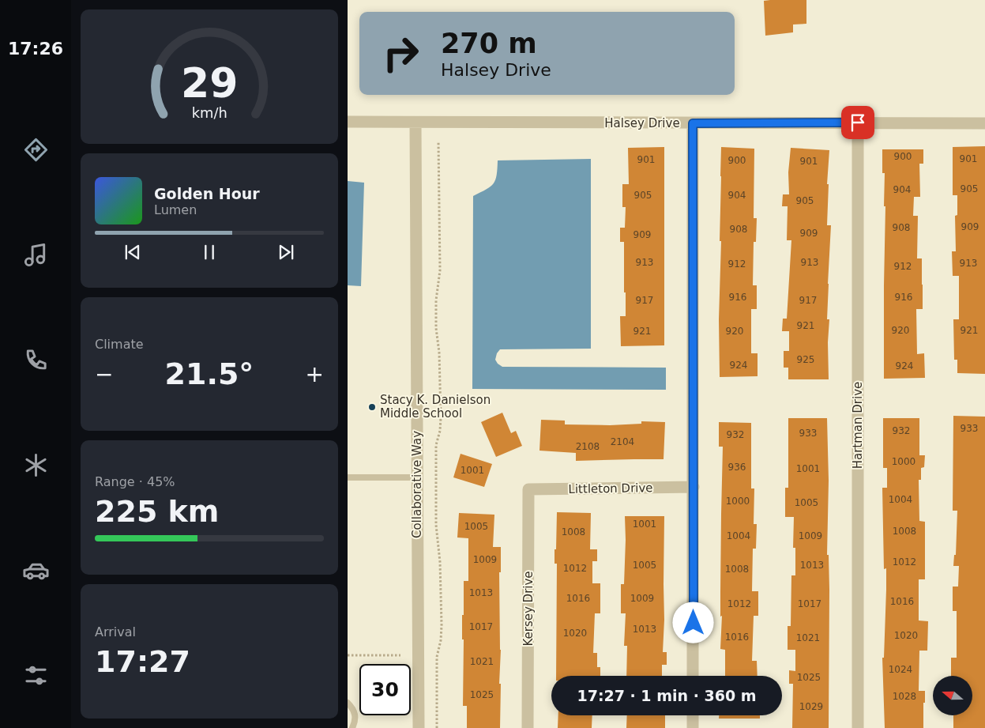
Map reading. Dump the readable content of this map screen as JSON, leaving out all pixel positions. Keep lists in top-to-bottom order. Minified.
{"streets":{"street":["Halsey Drive","Hartman Drive","Collaborative Way","Littleton Drive","Kersey Drive"]},"crossings":[["Halsey Drive","Hartman Drive"],["Halsey Drive","Collaborative Way"],["Littleton Drive","Kersey Drive"]],"places":["Stacy K. Danielson Middle School"],"house_numbers":["900","901","901","900","901","905","904","905","904","905","909","908","908","909","909","913","913","913","912","912","916","916","917","917","921","920","921","921","920","925","924","924","933","932","933","932","2104","2108","1000","936","1001","1001","1004","1000","1005","1001","1005","1008","1008","1004","1009","1009","1012","1005","1013","1012","1008","1013","1016","1009","1016","1012","1017","1017","1013","1020","1020","1016","1021","1021","1024","1025","1025","1028","1029"],"north":"left","page":{"tabs":"17:26","turn":["270 m","Halsey Drive"],"song":["Golden Hour","Lumen"],"tile":["Climate",["Range · 45%","225 km"],["Arrival","17:27"]],"heat":["−","21.5°","+"],"limit":"30","trip":"17:27 · 1 min · 360 m","gauge":["29","km/h"]}}
